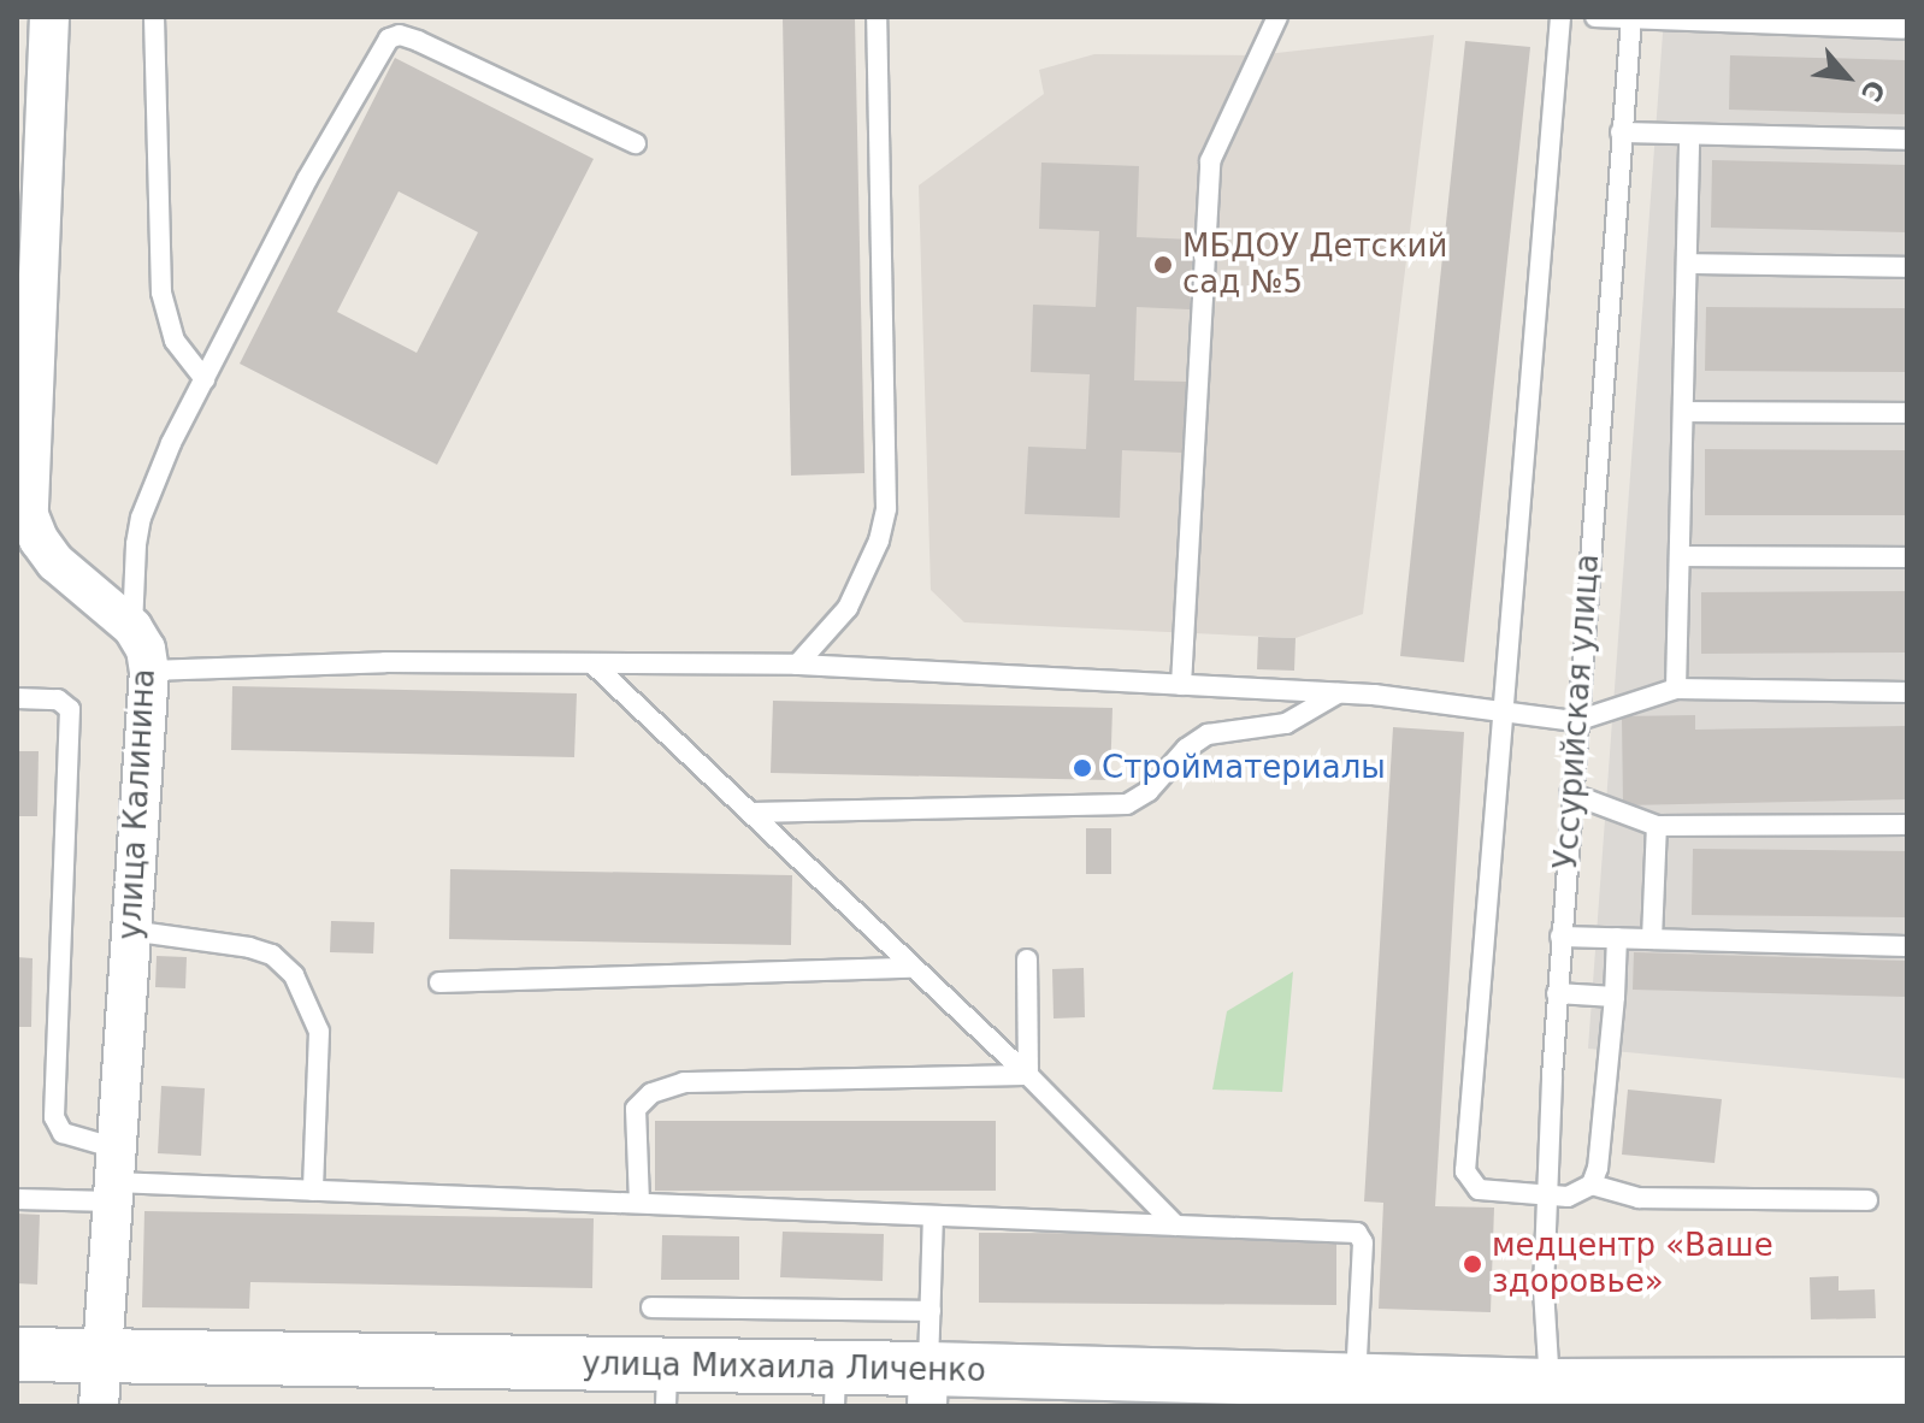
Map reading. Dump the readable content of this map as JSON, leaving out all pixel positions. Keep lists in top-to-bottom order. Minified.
{"streets":{"main road":["улица Михаила Личенко"],"street":["улица Калинина"],"lane":["Уссурийская улица"]},"crossings":[["Уссурийская улица","улица Михаила Личенко"],["улица Калинина","улица Михаила Личенко"]],"places":["МБДОУ Детский сад №5","Стройматериалы","медцентр «Ваше здоровье»"],"north":"bottom right"}
